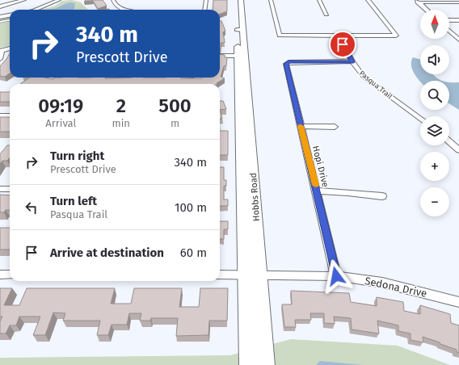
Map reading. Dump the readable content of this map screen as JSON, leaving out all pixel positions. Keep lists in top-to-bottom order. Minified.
{"streets":{"street":["Pasqua Trail","Hopi Drive","Hobbs Road","Sedona Drive"]},"crossings":[["Pasqua Trail","Hopi Drive"],["Hopi Drive","Sedona Drive"],["Hobbs Road","Sedona Drive"]],"north":"top","page":{"map_buttons":["+","−"],"turn":["340 m","Prescott Drive"],"eta":["09:19","Arrival","2","min","500","m"],"list":[{"name":"Turn right","note":"Prescott Drive","value":"340 m"},{"name":"Turn left","note":"Pasqua Trail","value":"100 m"},{"name":"Arrive at destination","value":"60 m"}]}}
